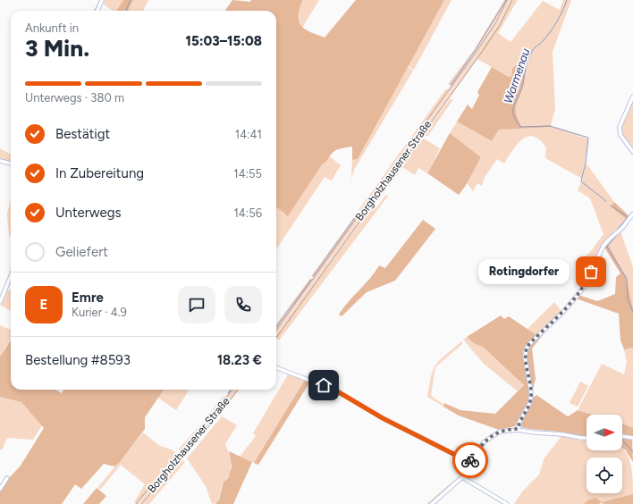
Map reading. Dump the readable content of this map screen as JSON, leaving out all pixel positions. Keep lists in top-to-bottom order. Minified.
{"streets":{"main road":["Borgholzhausener Straße"]},"water":["Warmenau"],"places":["Rotingdorfer"],"north":"right","page":{"heading":["3 Min.","Ankunft in","15:03–15:08"],"panel":["Emre","Kurier · 4.9","Bestellung #8593","18.23 €"],"bar":"Unterwegs · 380 m","list":[["Bestätigt","14:41"],["In Zubereitung","14:55"],["Unterwegs","14:56"],"Geliefert"],"bubble":"Rotingdorfer","round":"E"}}
